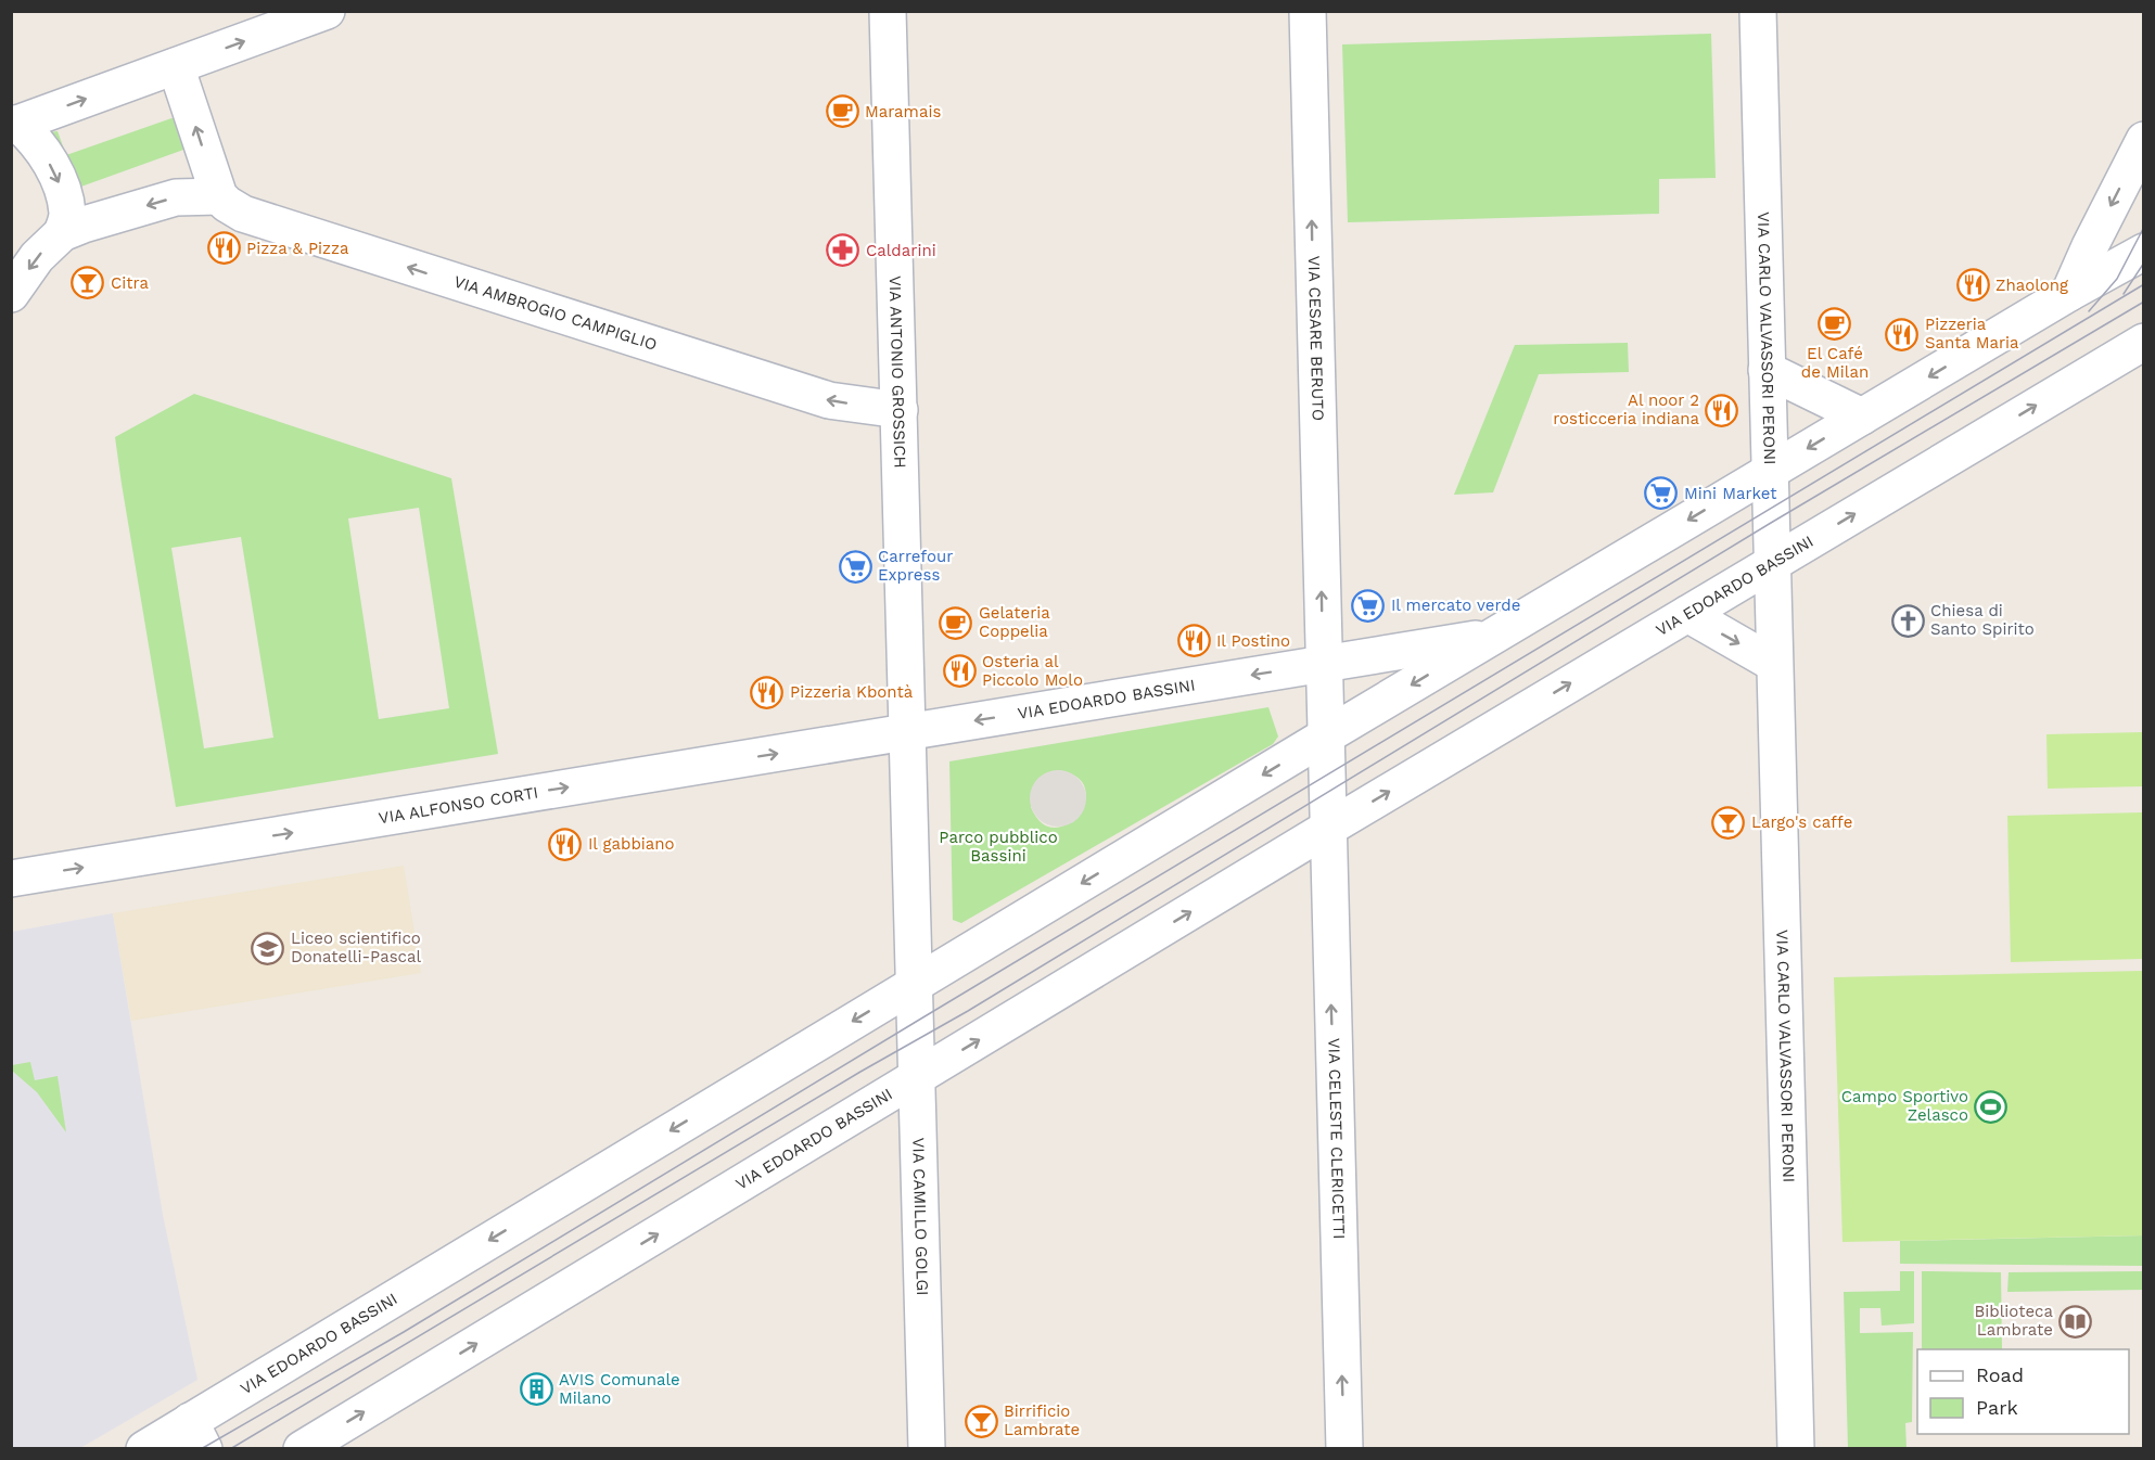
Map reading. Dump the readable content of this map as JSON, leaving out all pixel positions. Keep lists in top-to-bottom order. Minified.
{"streets":{"street":["VIA AMBROGIO CAMPIGLIO","VIA CESARE BERUTO","VIA CARLO VALVASSORI PERONI","VIA ANTONIO GROSSICH","VIA EDOARDO BASSINI","VIA ALFONSO CORTI","VIA CELESTE CLERICETTI","VIA CAMILLO GOLGI"]},"crossings":[["VIA AMBROGIO CAMPIGLIO","VIA ANTONIO GROSSICH"],["VIA CESARE BERUTO","VIA EDOARDO BASSINI"],["VIA CARLO VALVASSORI PERONI","VIA EDOARDO BASSINI"],["VIA ANTONIO GROSSICH","VIA EDOARDO BASSINI"],["VIA ANTONIO GROSSICH","VIA ALFONSO CORTI"],["VIA EDOARDO BASSINI","VIA ALFONSO CORTI"],["VIA EDOARDO BASSINI","VIA CELESTE CLERICETTI"],["VIA EDOARDO BASSINI","VIA CAMILLO GOLGI"]],"one_way":["VIA AMBROGIO CAMPIGLIO","VIA CESARE BERUTO","VIA ALFONSO CORTI","VIA CELESTE CLERICETTI"],"parks":["Parco pubblico Bassini"],"places":{"cafe":["Maramais","El Café de Milan","Gelateria Coppelia"],"restaurant":["Pizza & Pizza","Zhaolong","Pizzeria Santa Maria","Al noor 2 rosticceria indiana","Il Postino","Osteria al Piccolo Molo","Pizzeria Kbontà","Il gabbiano"],"pharmacy":["Caldarini"],"bar":["Citra","Largo's caffe","Birrificio Lambrate"],"supermarket":["Mini Market","Carrefour Express","Il mercato verde"],"church":["Chiesa di Santo Spirito"],"school or university":["Liceo scientifico Donatelli-Pascal"],"sports":["Campo Sportivo Zelasco"],"library":["Biblioteca Lambrate"],"building":["AVIS Comunale Milano"]},"legend":["Road","Park"]}
